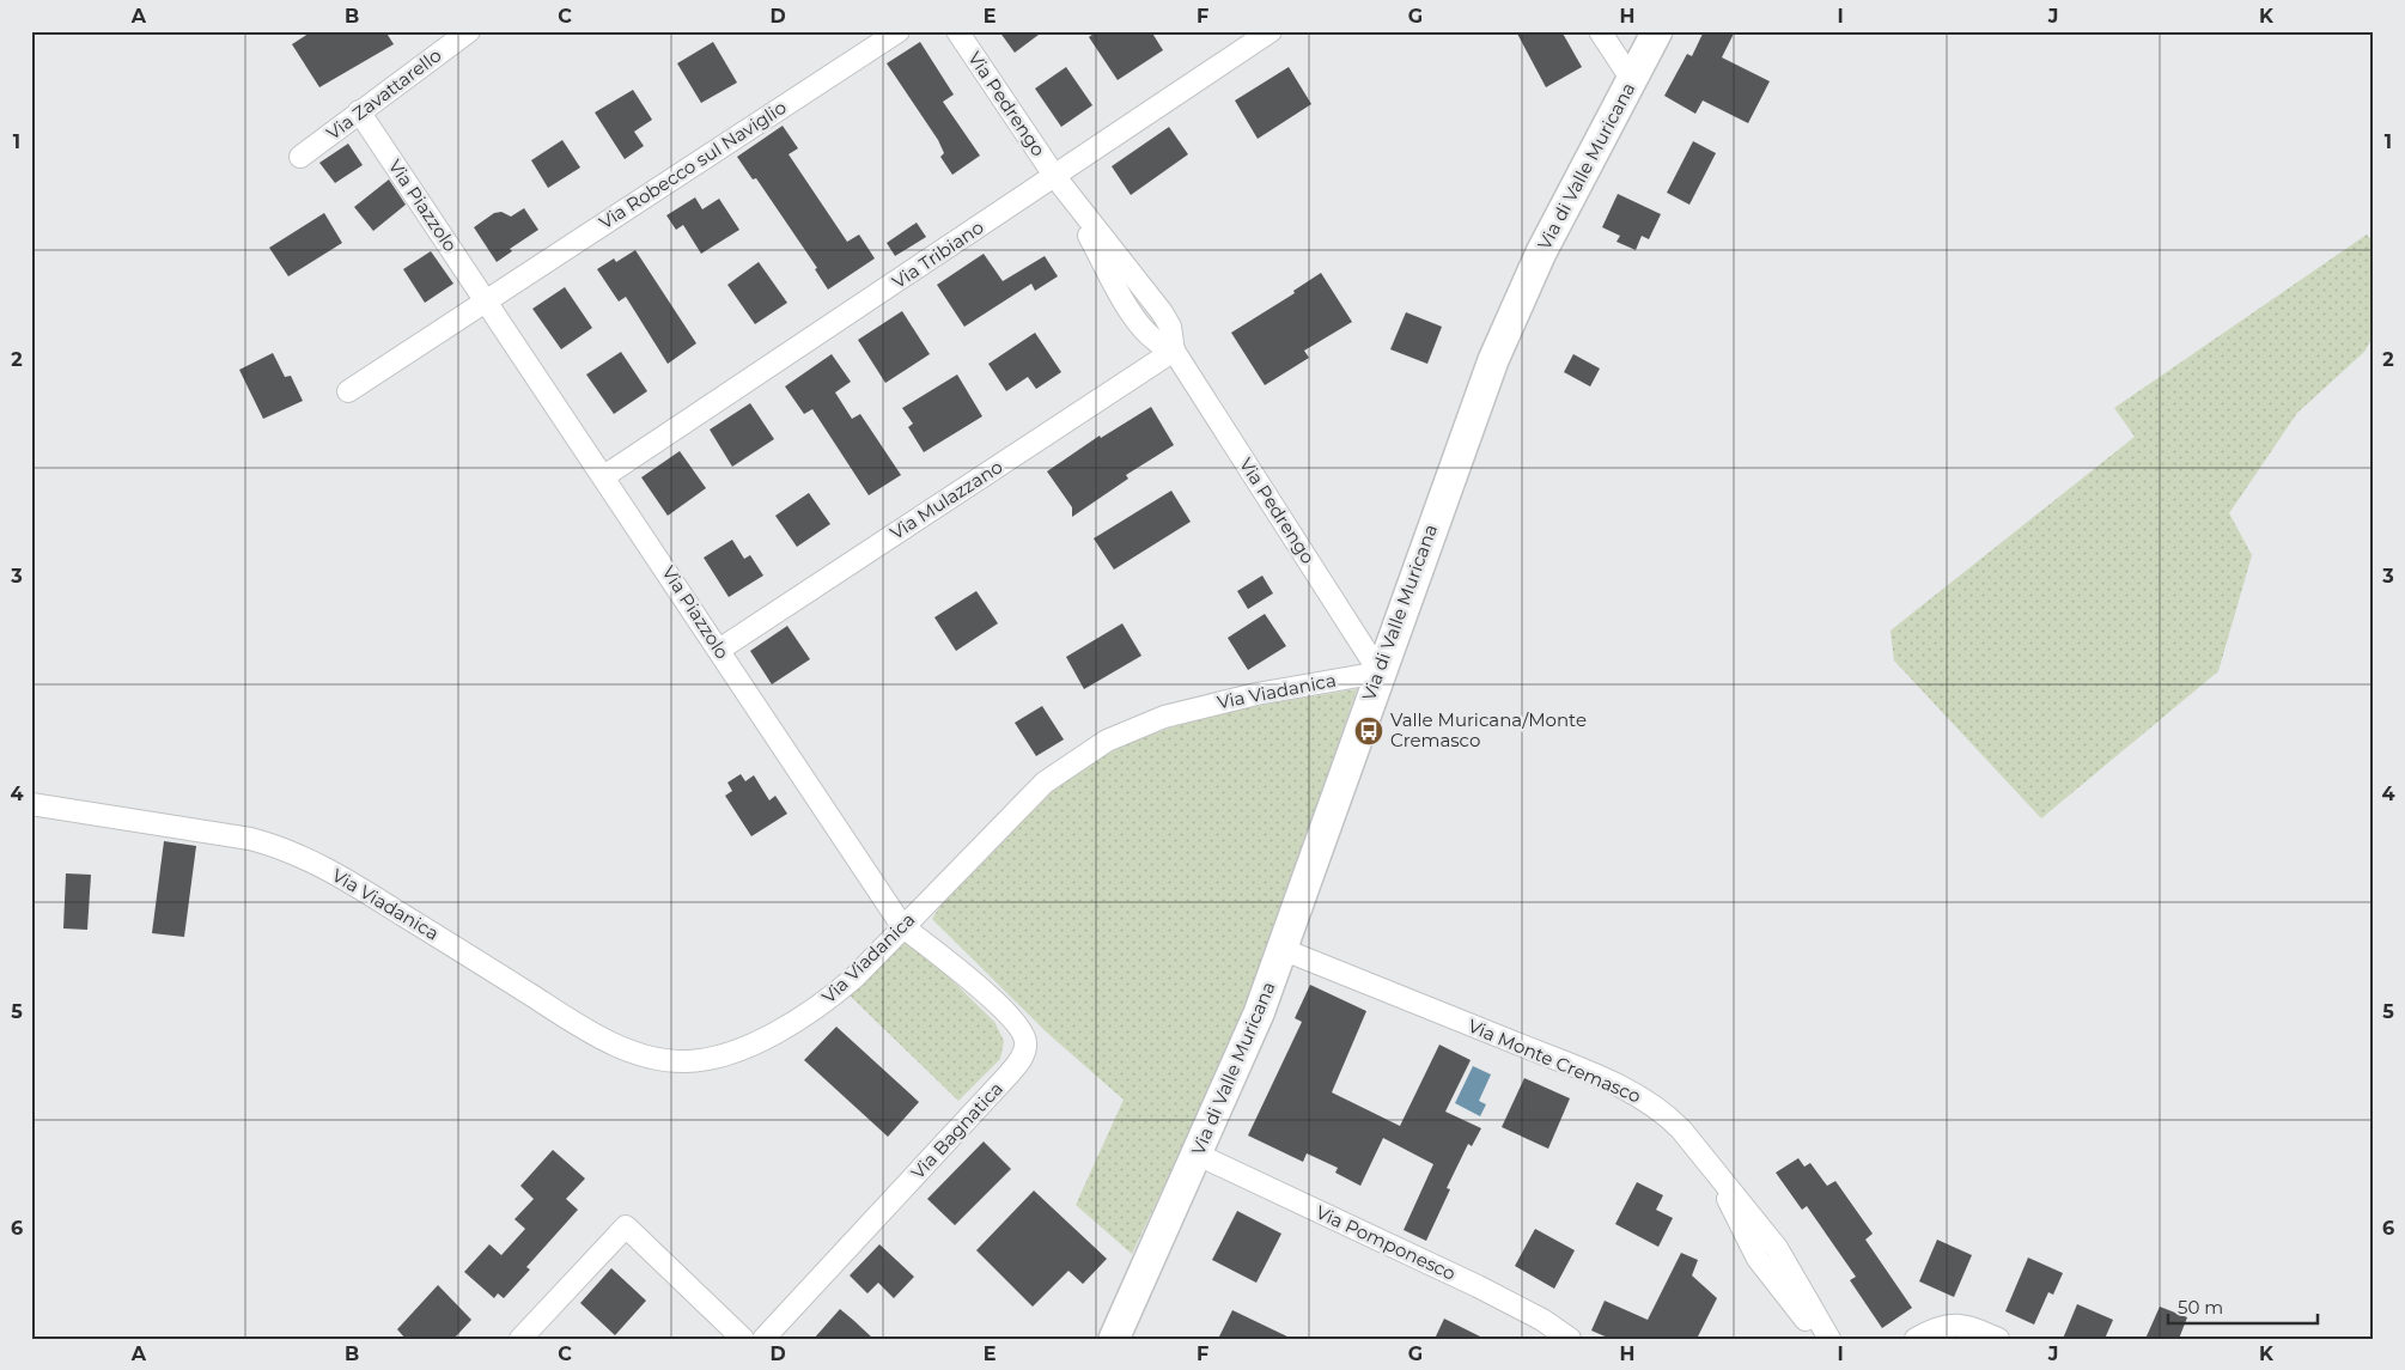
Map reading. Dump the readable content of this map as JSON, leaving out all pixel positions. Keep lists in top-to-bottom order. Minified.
{"streets":{"street":["Via Zavattarello","Via Pedrengo","Via Robecco sul Naviglio","Via di Valle Muricana","Via Piazzolo","Via Tribiano","Via Mulazzano","Via Viadanica","Via Monte Cremasco","Via Bagnatica","Via Pomponesco"]},"crossings":[["Via Zavattarello","Via Piazzolo"],["Via Pedrengo","Via di Valle Muricana"],["Via Pedrengo","Via Tribiano"],["Via Pedrengo","Via Mulazzano"],["Via Pedrengo","Via Viadanica"],["Via Robecco sul Naviglio","Via Piazzolo"],["Via di Valle Muricana","Via Viadanica"],["Via di Valle Muricana","Via Monte Cremasco"],["Via di Valle Muricana","Via Pomponesco"],["Via Piazzolo","Via Tribiano"],["Via Piazzolo","Via Mulazzano"],["Via Piazzolo","Via Viadanica"],["Via Piazzolo","Via Bagnatica"],["Via Viadanica","Via Bagnatica"]],"places":{"bus stop":["Valle Muricana/Monte Cremasco"]},"scale_bar":"50 m","grid":{"columns":["A","B","C","D","E","F","G","H","I","J","K"],"rows":["1","2","3","4","5","6"]}}
